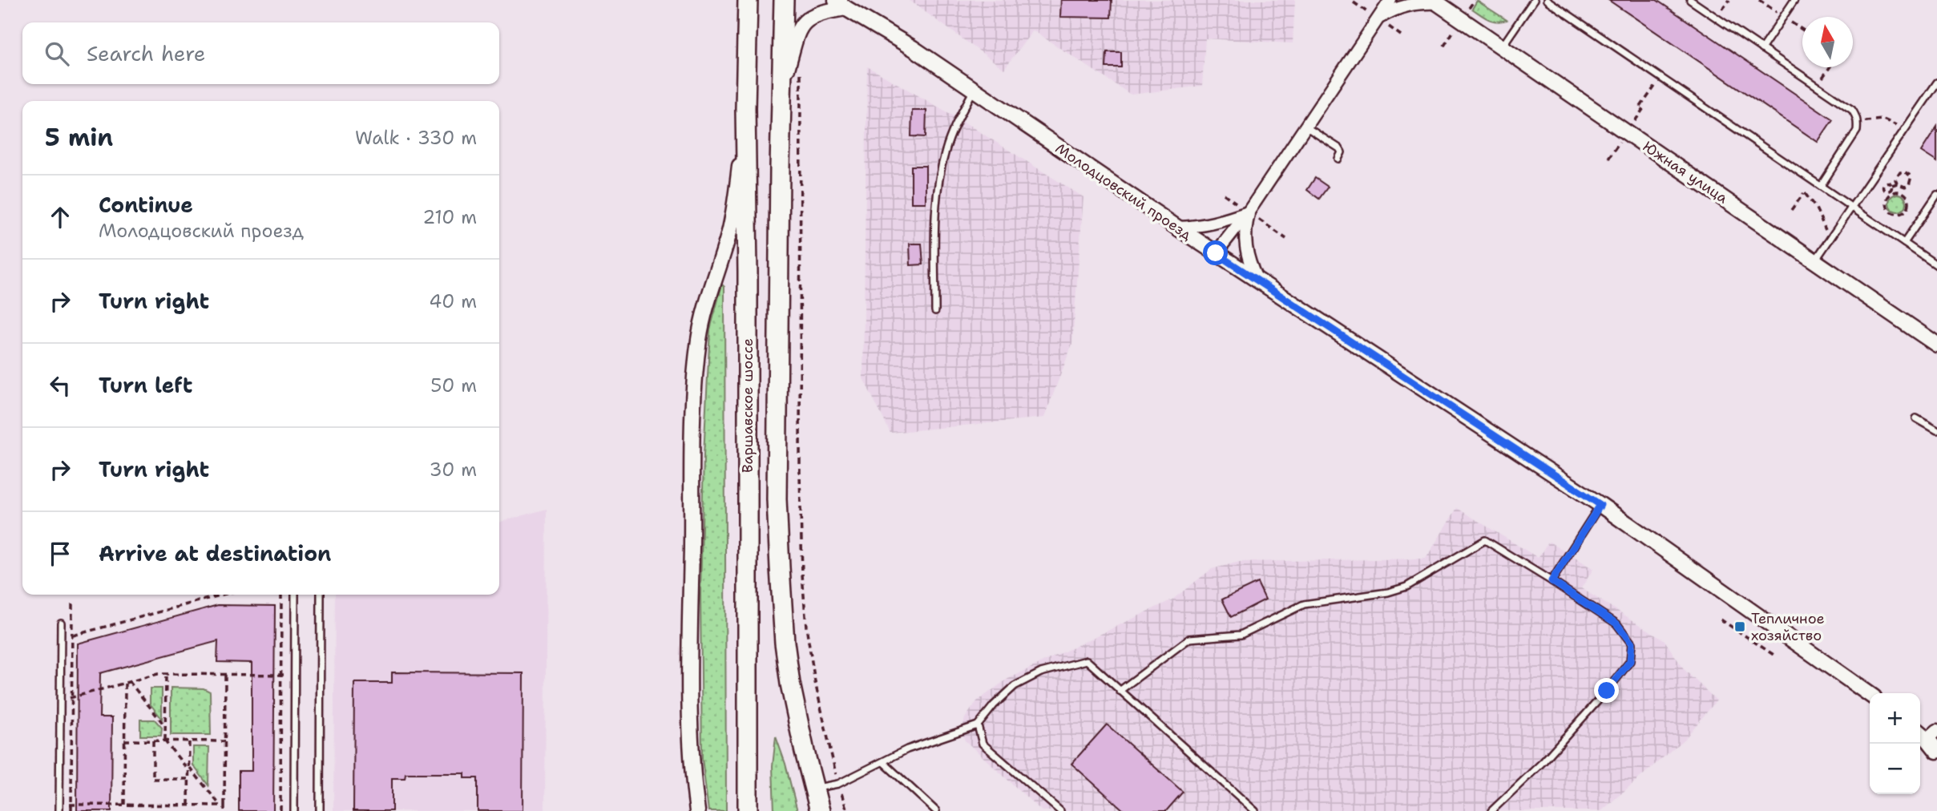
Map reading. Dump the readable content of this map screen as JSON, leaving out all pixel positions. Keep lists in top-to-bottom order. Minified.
{"streets":{"main road":["Варшавское шоссе"],"street":["Южная улица","Молодцовский проезд"]},"crossings":[["Молодцовский проезд","Варшавское шоссе"]],"places":{"transit":["Тепличное хозяйство"]},"north":"top","page":{"search":"Search here","heading":["5 min","Walk · 330 m"],"list":[["Continue","Молодцовский проезд","210 m"],["Turn right","40 m"],["Turn left","50 m"],["Turn right","30 m"],"Arrive at destination"],"map_buttons":["+","−"]}}
